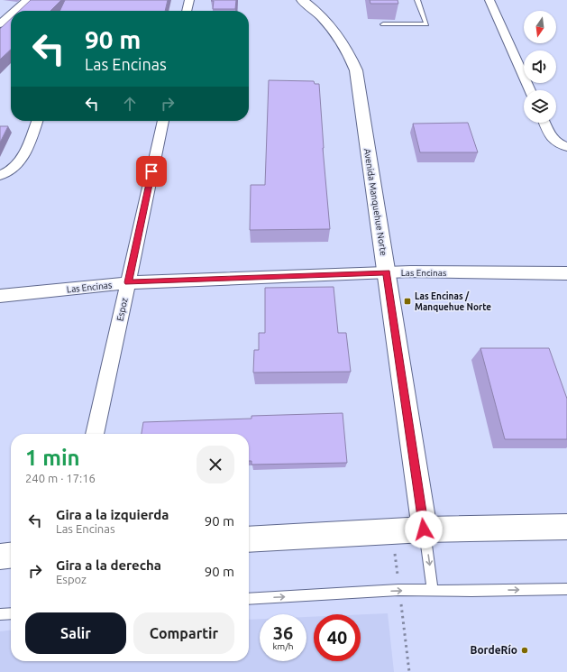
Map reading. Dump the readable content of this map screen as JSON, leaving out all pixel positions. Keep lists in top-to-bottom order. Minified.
{"streets":{"street":["Avenida Manquehue Norte","Las Encinas","Espoz"]},"crossings":[["Avenida Manquehue Norte","Las Encinas"],["Las Encinas","Espoz"]],"places":{"transit":["Las Encinas / Manquehue Norte"],"other":["BordeRío"]},"north":"bottom","page":{"turn":["90 m","Las Encinas"],"heading":["1 min","240 m · 17:16"],"list":[{"name":"Gira a la izquierda","note":"Las Encinas","value":"90 m"},{"name":"Gira a la derecha","note":"Espoz","value":"90 m"}],"buttons":["Salir","Compartir"],"speed":"36 km/h","limit":"40"}}
